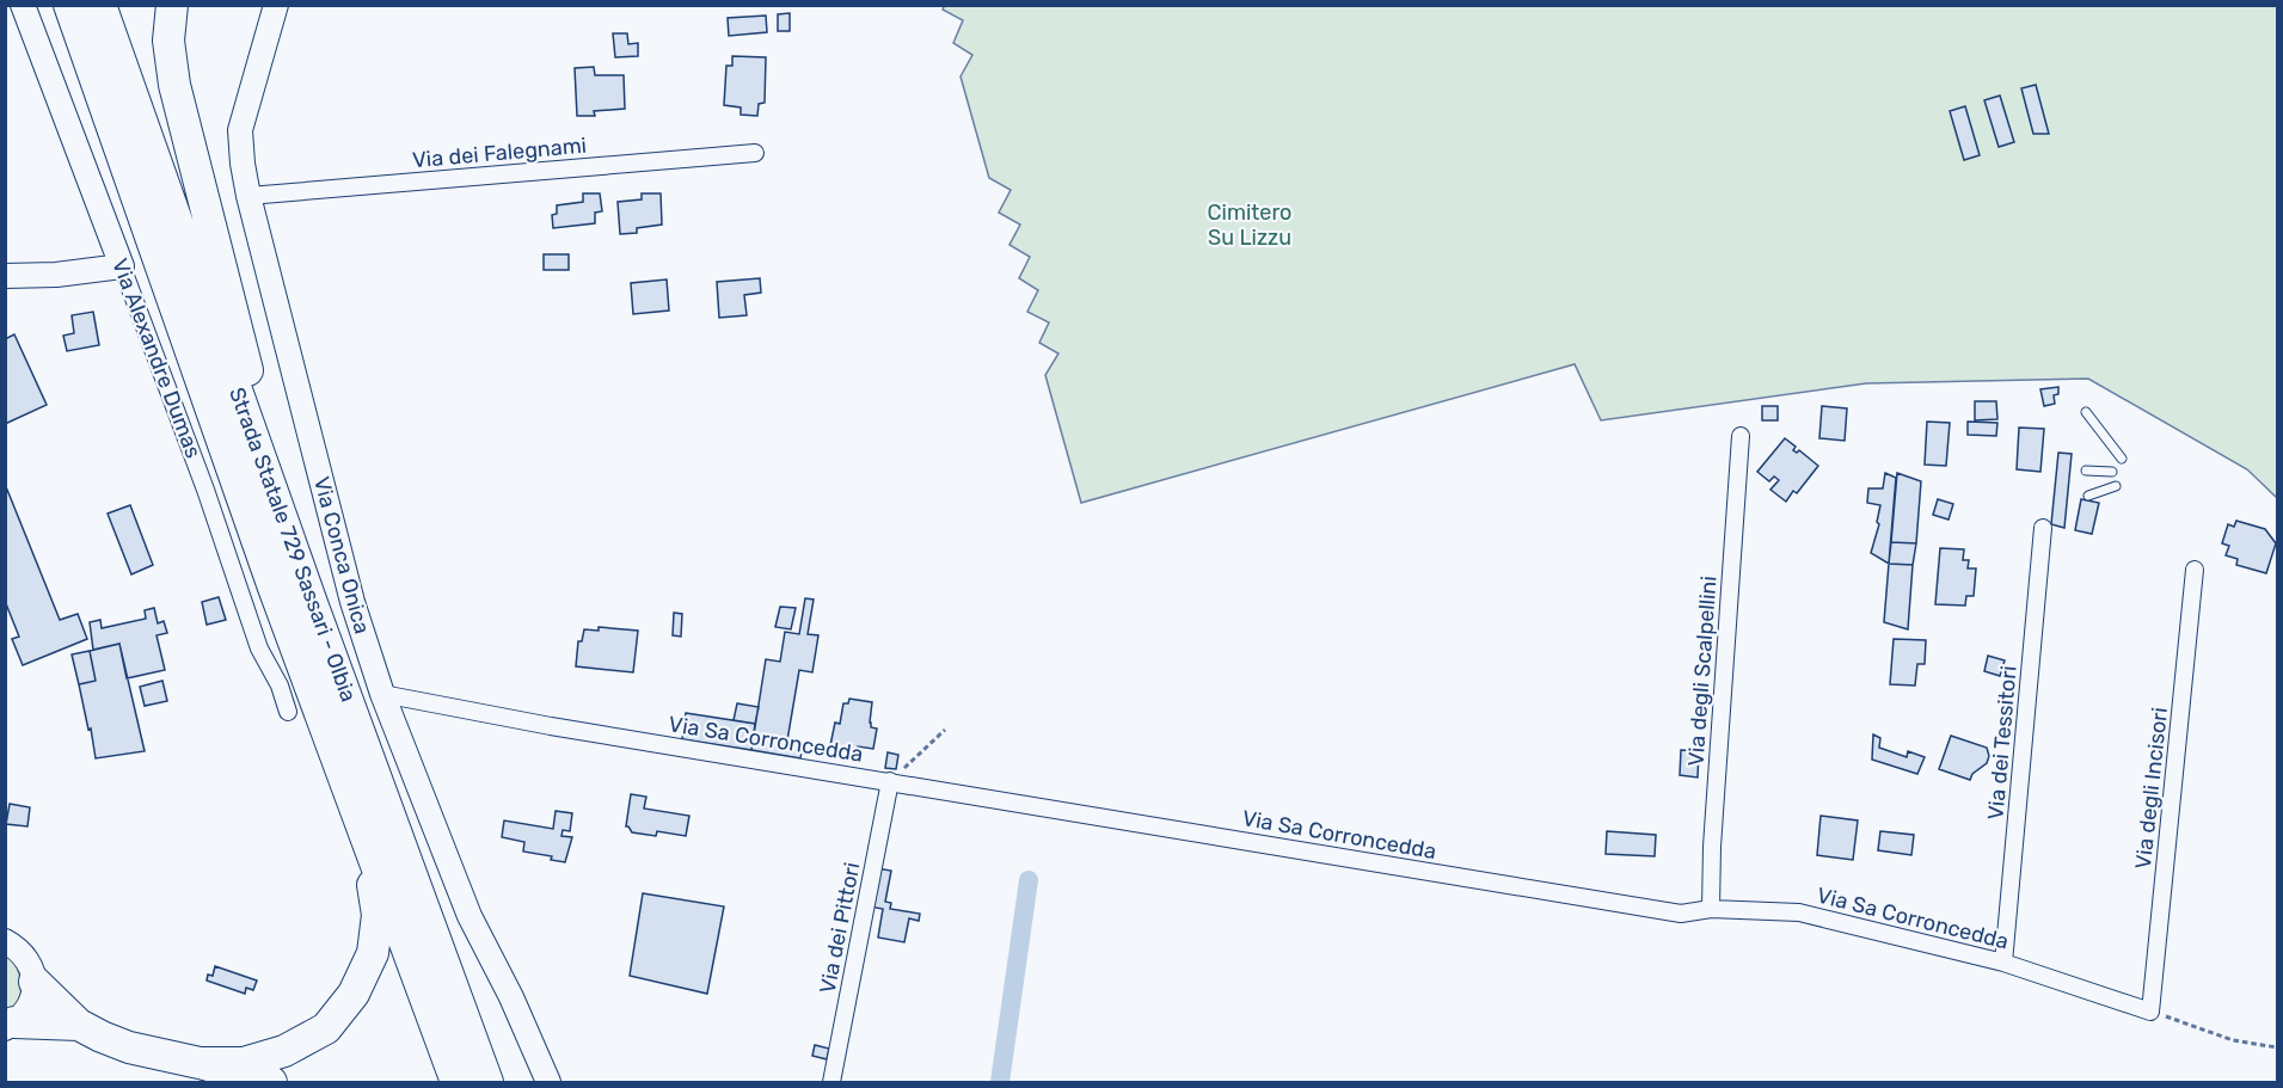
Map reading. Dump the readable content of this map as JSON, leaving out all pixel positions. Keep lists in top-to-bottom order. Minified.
{"streets":{"highway":["Strada Statale 729 Sassari - Olbia"],"street":["Via dei Falegnami","Via Alexandre Dumas","Via Conca Onica","Via degli Scalpellini","Via Sa Corroncedda","Via dei Tessitori","Via degli Incisori","Via dei Pittori"]},"crossings":[["Via dei Falegnami","Via Conca Onica"],["Via Conca Onica","Via Sa Corroncedda"],["Via degli Scalpellini","Via Sa Corroncedda"],["Via Sa Corroncedda","Via dei Tessitori"],["Via Sa Corroncedda","Via degli Incisori"],["Via Sa Corroncedda","Via dei Pittori"]],"parks":["Cimitero Su Lizzu"]}
